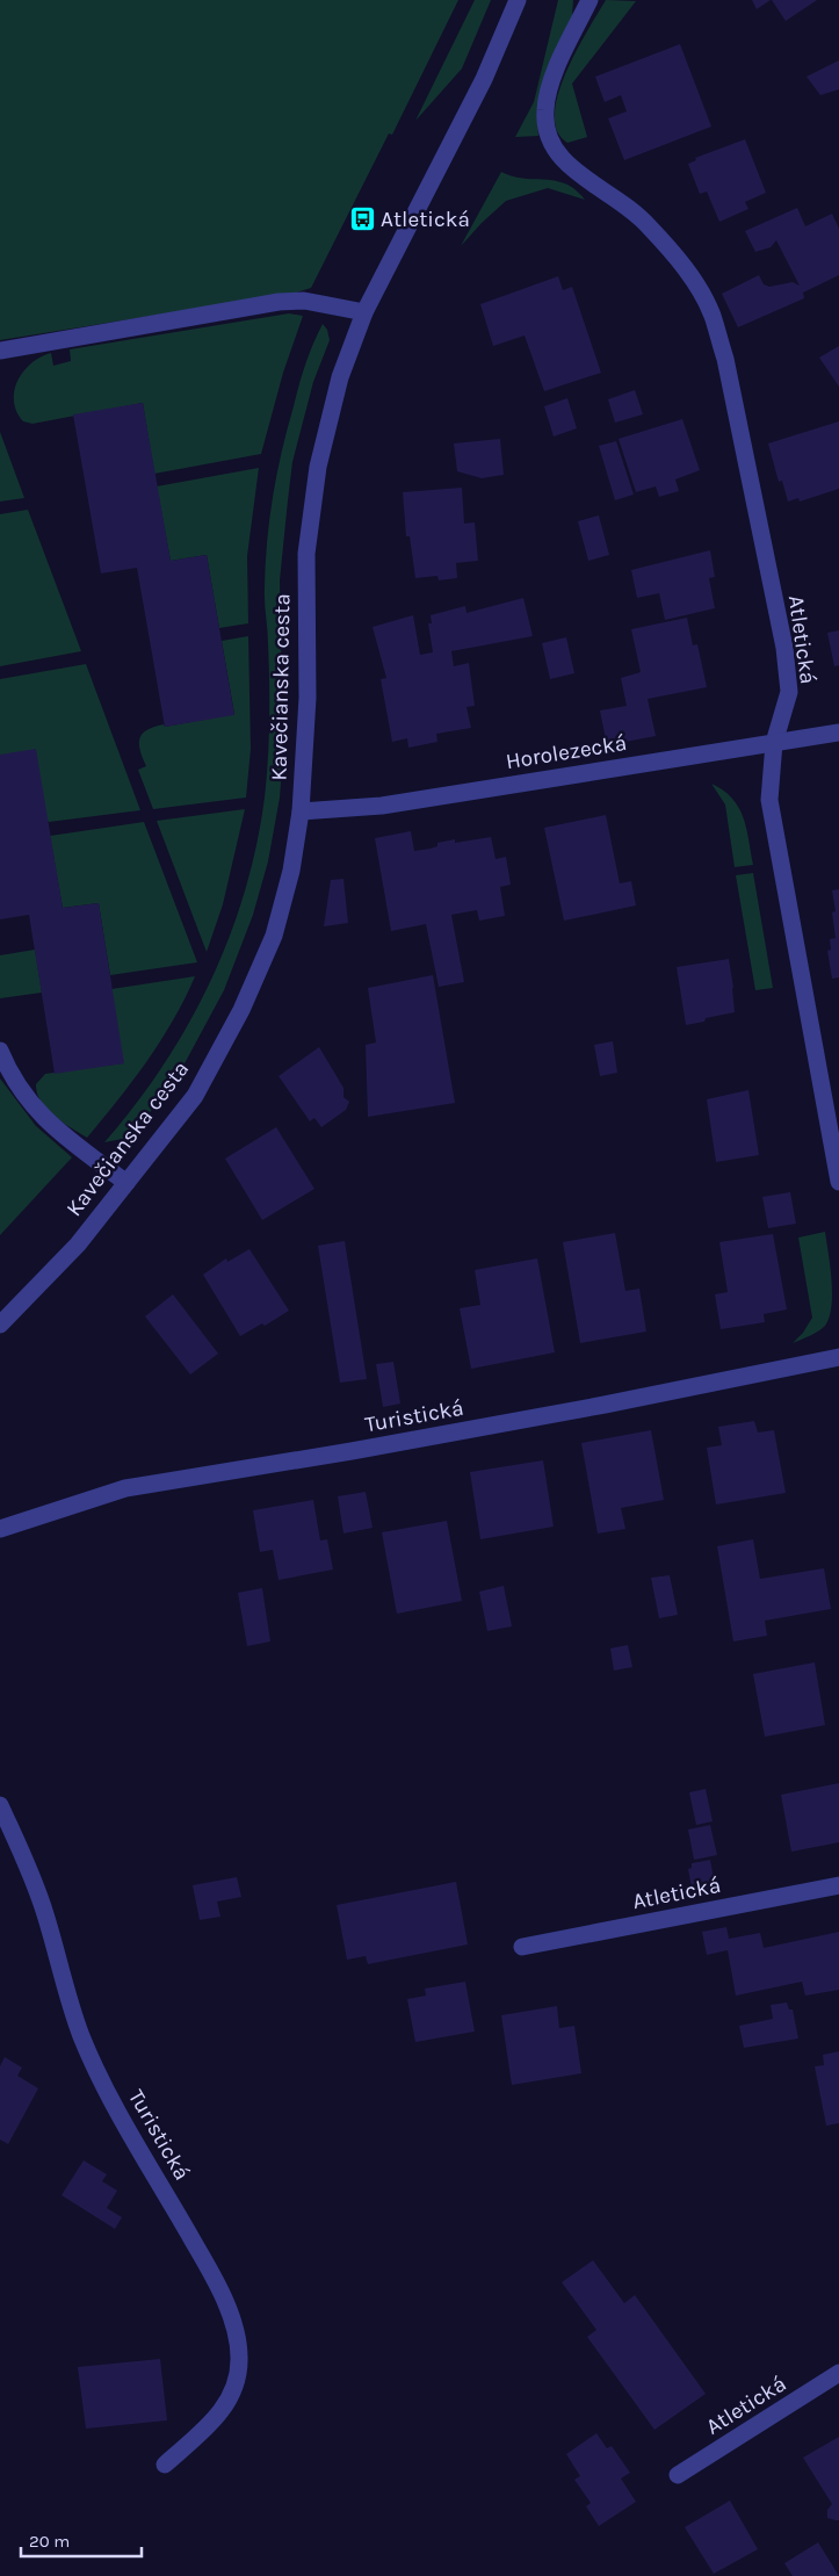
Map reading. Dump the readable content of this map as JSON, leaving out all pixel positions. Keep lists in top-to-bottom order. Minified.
{"streets":{"street":["Atletická","Kavečianska cesta","Horolezecká","Turistická"]},"crossings":[["Atletická","Horolezecká"],["Kavečianska cesta","Horolezecká"]],"places":{"bus stop":["Atletická"]},"scale_bar":"20 m"}
